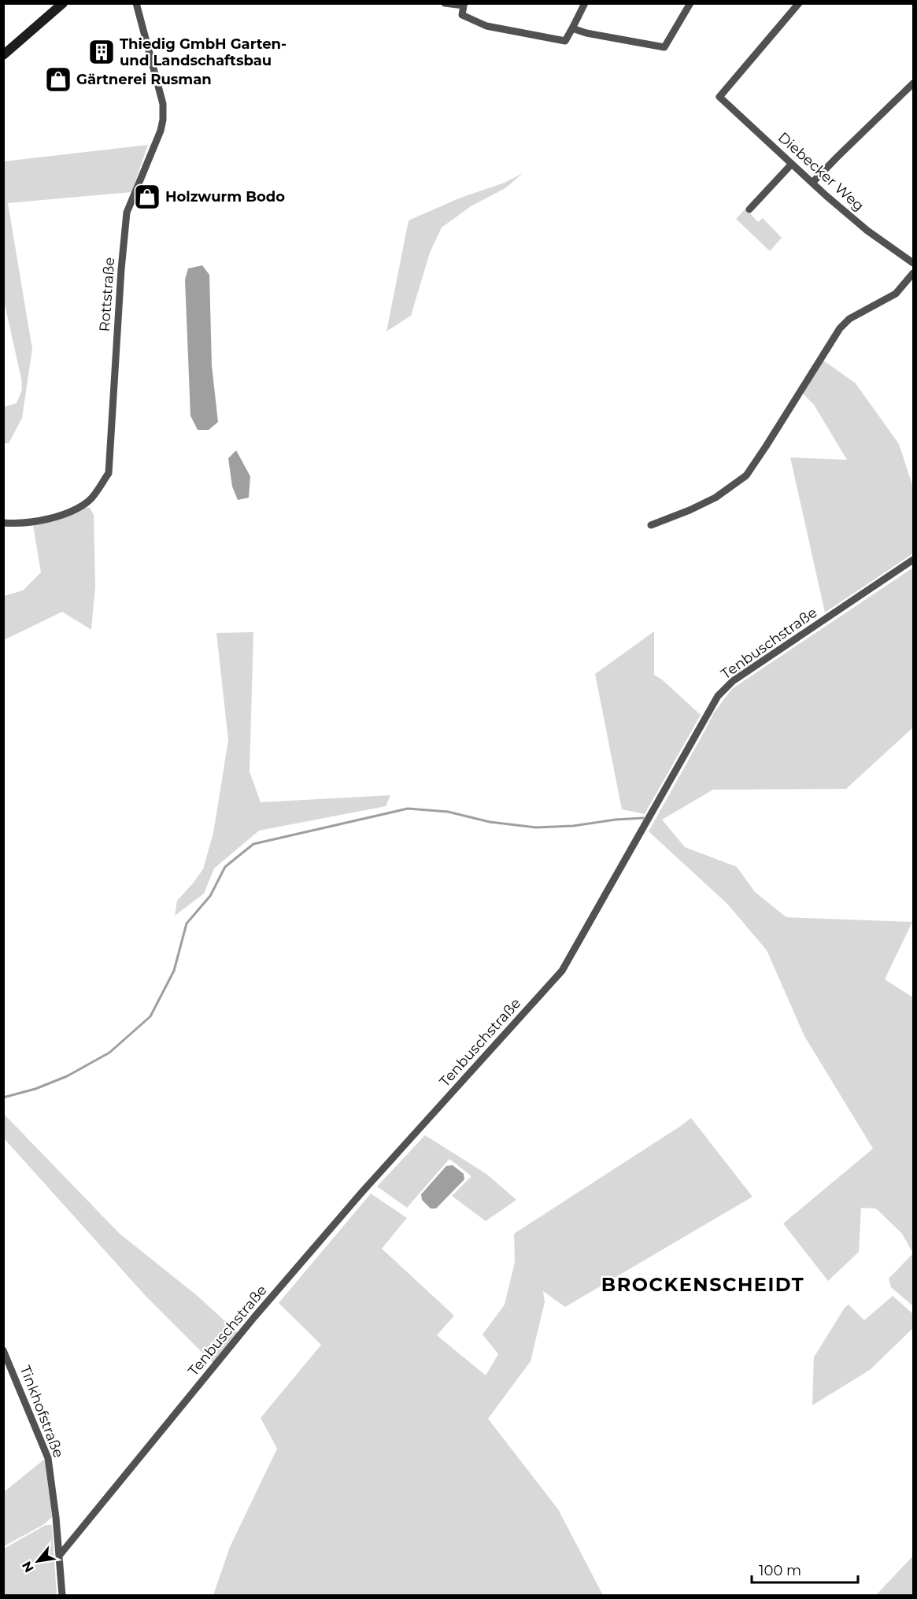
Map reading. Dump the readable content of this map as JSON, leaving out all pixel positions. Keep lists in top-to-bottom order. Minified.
{"streets":{"street":["Diebecker Weg","Rottstraße","Tenbuschstraße","Tinkhofstraße"]},"crossings":[["Tenbuschstraße","Tinkhofstraße"]],"districts":["BROCKENSCHEIDT"],"places":{"building":["Thiedig GmbH Garten- und Landschaftsbau"],"shop":["Gärtnerei Rusman","Holzwurm Bodo"]},"scale_bar":"100 m","north":"bottom left"}
